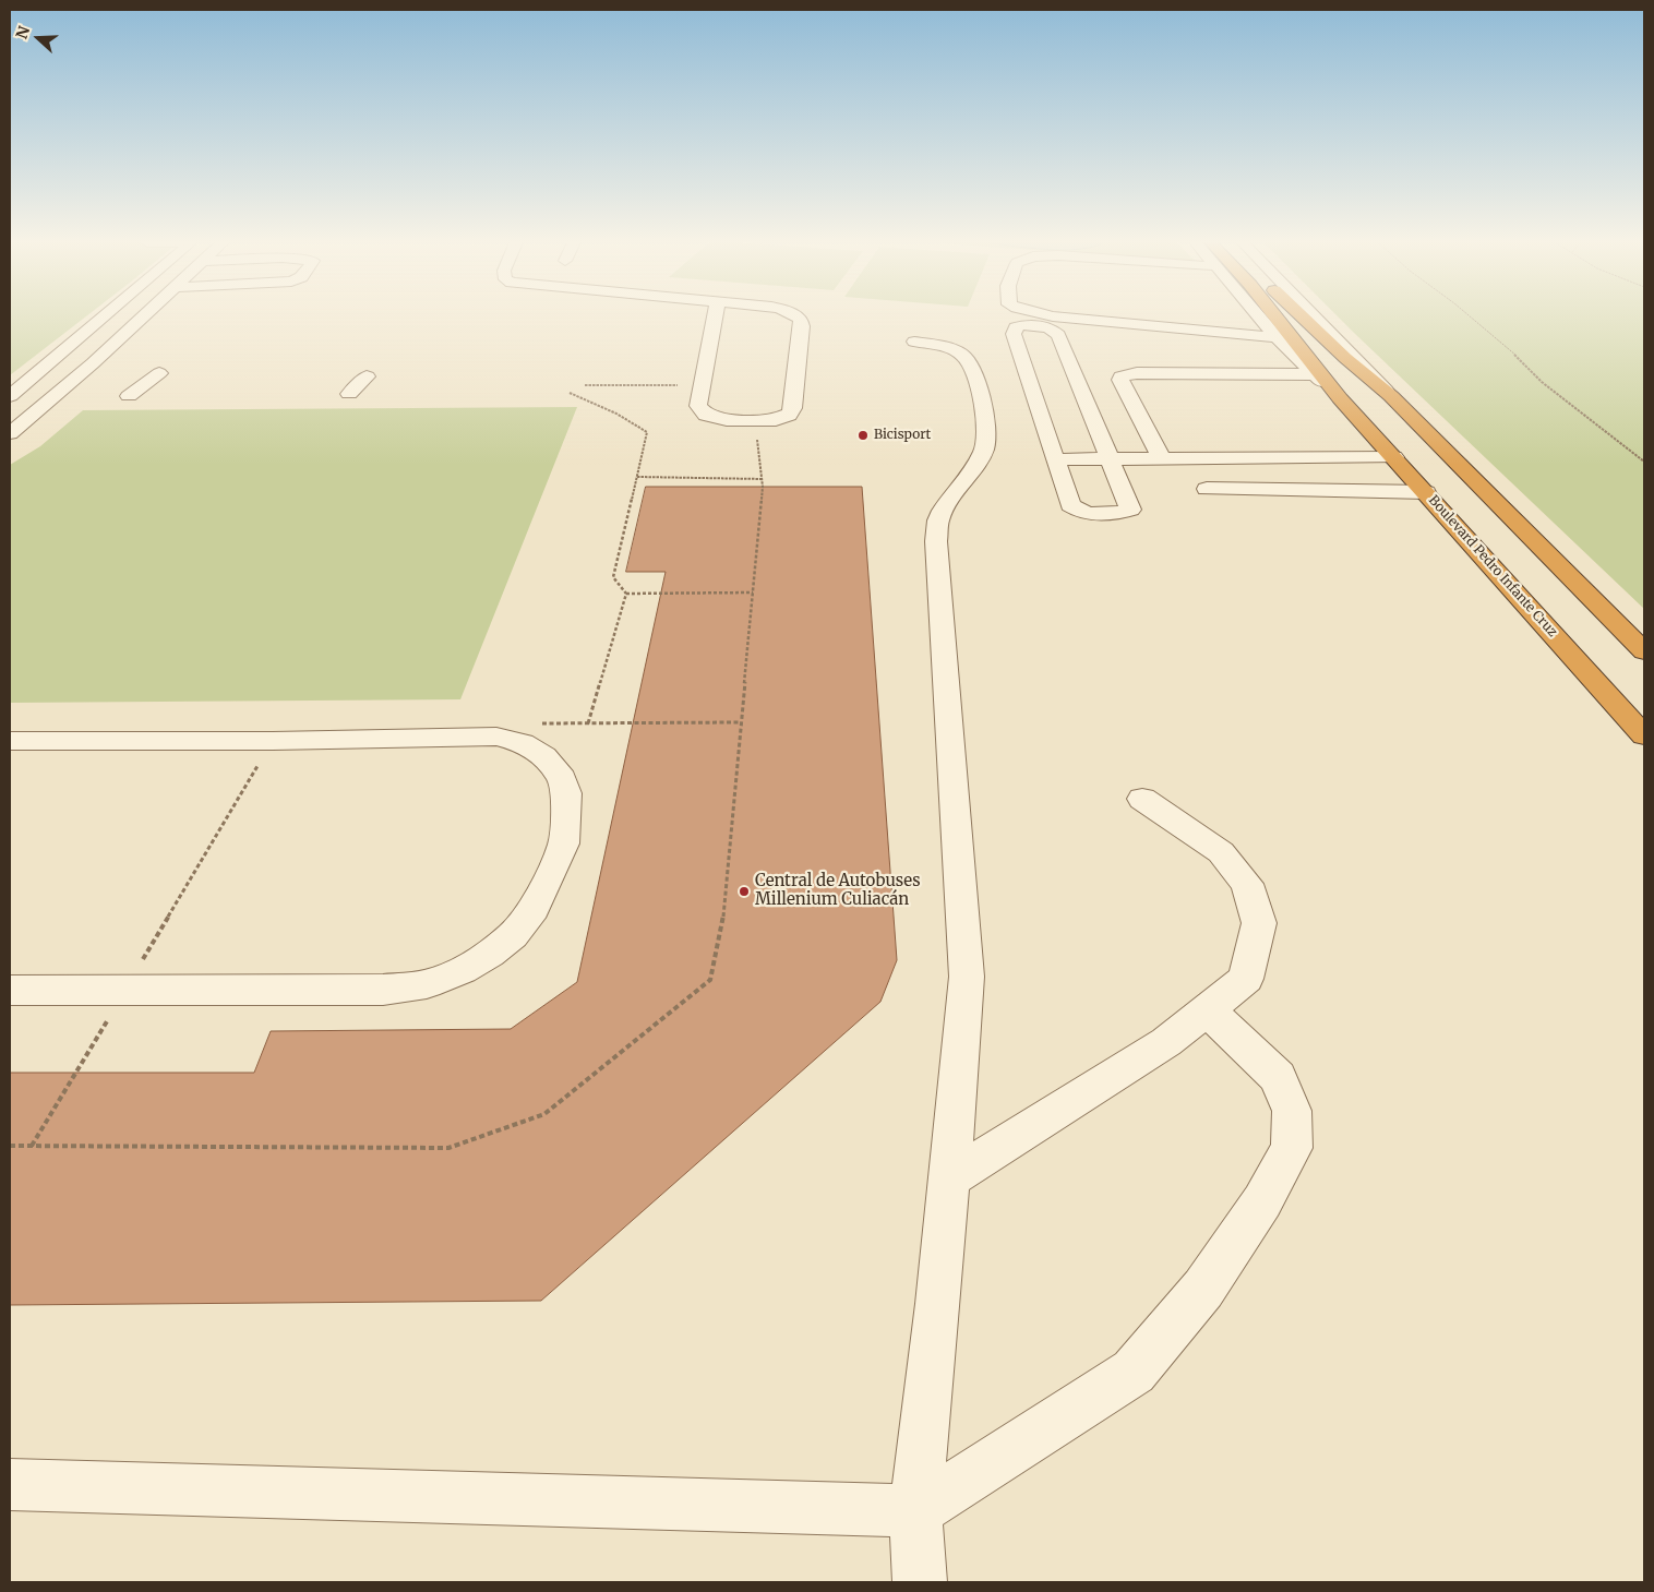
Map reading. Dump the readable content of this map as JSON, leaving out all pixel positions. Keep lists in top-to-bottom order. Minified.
{"streets":{"highway":["Boulevard Pedro Infante Cruz"]},"places":["Bicisport","Central de Autobuses Millenium Culiacán"],"north":"left"}
